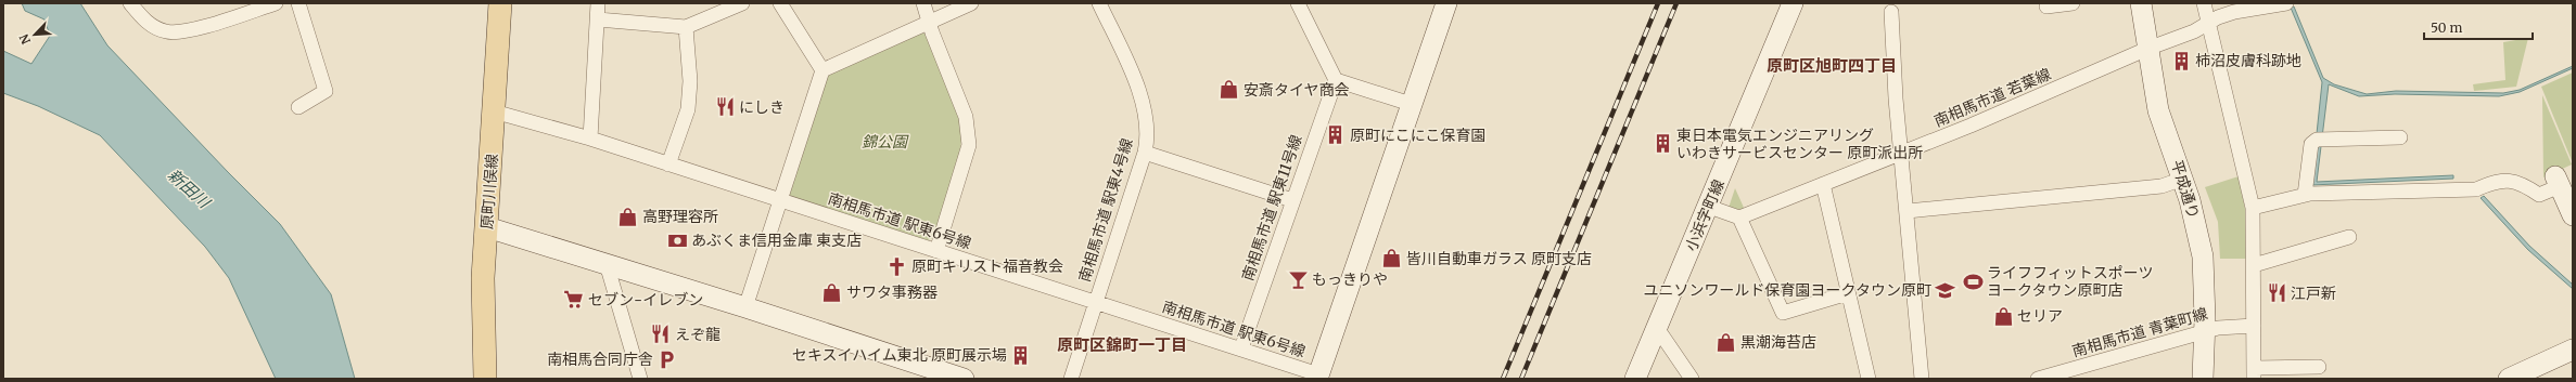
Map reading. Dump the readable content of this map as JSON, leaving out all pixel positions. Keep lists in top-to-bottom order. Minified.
{"streets":{"main road":["原町川俣線"],"street":["南相馬市道 若葉線","平成通り","南相馬市道 駅東11号線","南相馬市道 駅東4号線","小浜字町線","南相馬市道 駅東6号線","南相馬市道 青葉町線"]},"crossings":[["南相馬市道 若葉線","平成通り"],["平成通り","南相馬市道 青葉町線"],["原町川俣線","南相馬市道 駅東6号線"],["南相馬市道 駅東11号線","南相馬市道 駅東6号線"],["南相馬市道 駅東4号線","南相馬市道 駅東6号線"]],"districts":["原町区旭町四丁目","原町区錦町一丁目"],"water":["新田川"],"parks":["錦公園"],"places":{"building":["柿沼皮膚科跡地","原町にこにこ保育園","東日本電気エンジニアリング いわきサービスセンター 原町派出所","セキスイハイム東北 原町展示場"],"shop":["安斎タイヤ商会","高野理容所","皆川自動車ガラス 原町支店","サワタ事務器","セリア","黒潮海苔店"],"restaurant":["にしき","江戸新","えぞ龍"],"bank":["あぶくま信用金庫 東支店"],"church":["原町キリスト福音教会"],"bar":["もっきりや"],"sports":["ライフフィットスポーツ ヨークタウン原町店"],"school or university":["ユニソンワールド保育園ヨークタウン原町"],"supermarket":["セブン-イレブン"],"parking":["南相馬合同庁舎"]},"scale_bar":"50 m","north":"bottom left"}
